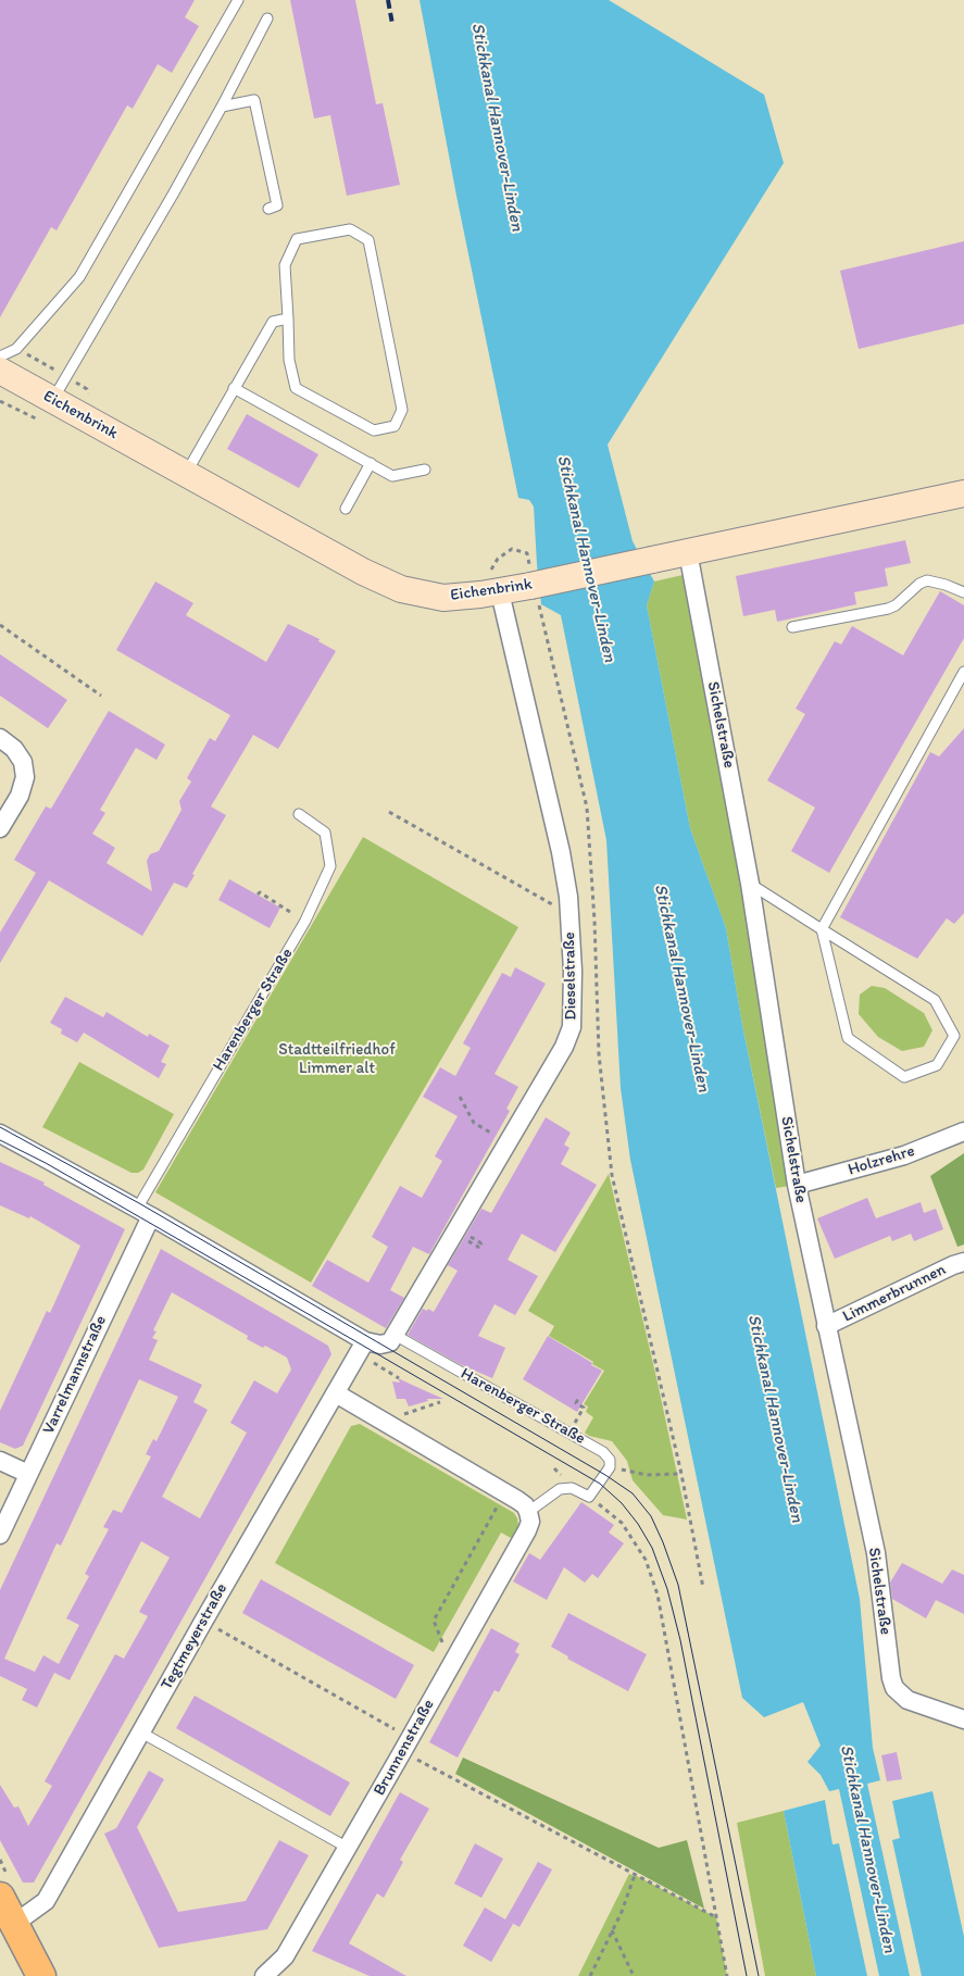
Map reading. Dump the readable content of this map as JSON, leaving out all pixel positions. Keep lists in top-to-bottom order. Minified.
{"streets":{"main road":["Eichenbrink"],"street":["Sichelstraße","Dieselstraße","Harenberger Straße","Holzrehre","Limmerbrunnen","Varrelmannstraße","Tegtmeyerstraße","Brunnenstraße"]},"crossings":[["Eichenbrink","Sichelstraße"],["Eichenbrink","Dieselstraße"],["Sichelstraße","Holzrehre"],["Sichelstraße","Limmerbrunnen"],["Dieselstraße","Harenberger Straße"],["Dieselstraße","Tegtmeyerstraße"],["Harenberger Straße","Varrelmannstraße"],["Harenberger Straße","Tegtmeyerstraße"]],"water":["Stichkanal Hannover-Linden"],"parks":["Stadtteilfriedhof Limmer alt"]}
